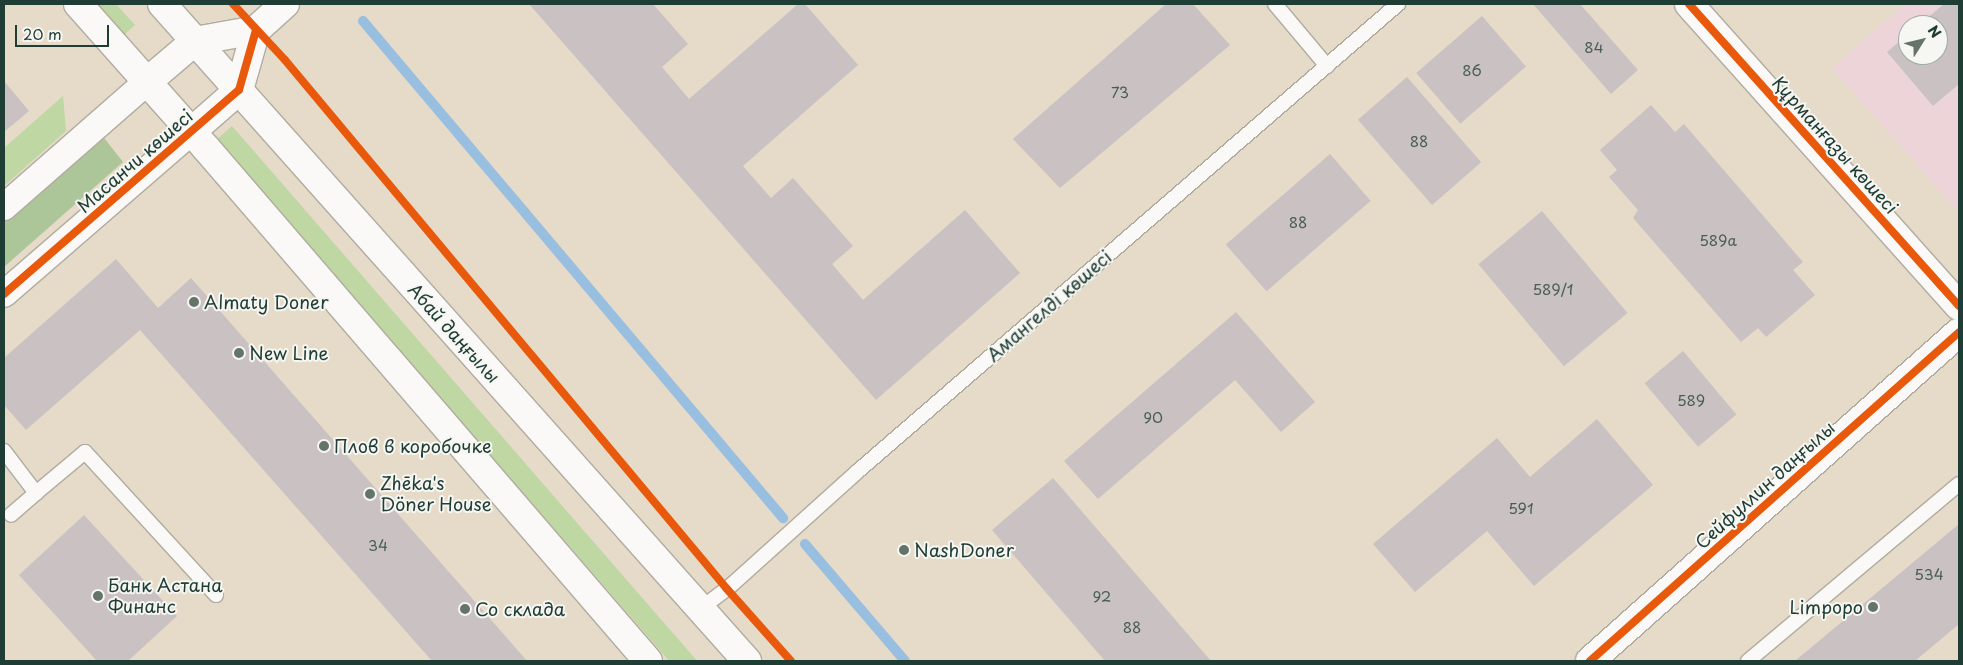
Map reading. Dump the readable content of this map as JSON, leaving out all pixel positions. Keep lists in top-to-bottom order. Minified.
{"streets":{"main road":["Құрманғазы көшесі","Масанчи көшесі","Абай даңғылы","Сейфуллин даңғылы"],"lane":["Амангелді көшесі"]},"crossings":[["Масанчи көшесі","Абай даңғылы"],["Амангелді көшесі","Абай даңғылы"]],"places":["Almaty Doner","New Line","Плов в коробочке","Zhēka's Döner House","NashDoner","Банк Астана Финанс","Limpopo","Со склада"],"house_numbers":["84","86","73","88","88","589а","589/1","589","90","591","34","534","92","88"],"scale_bar":"20 m","north":"top right"}
